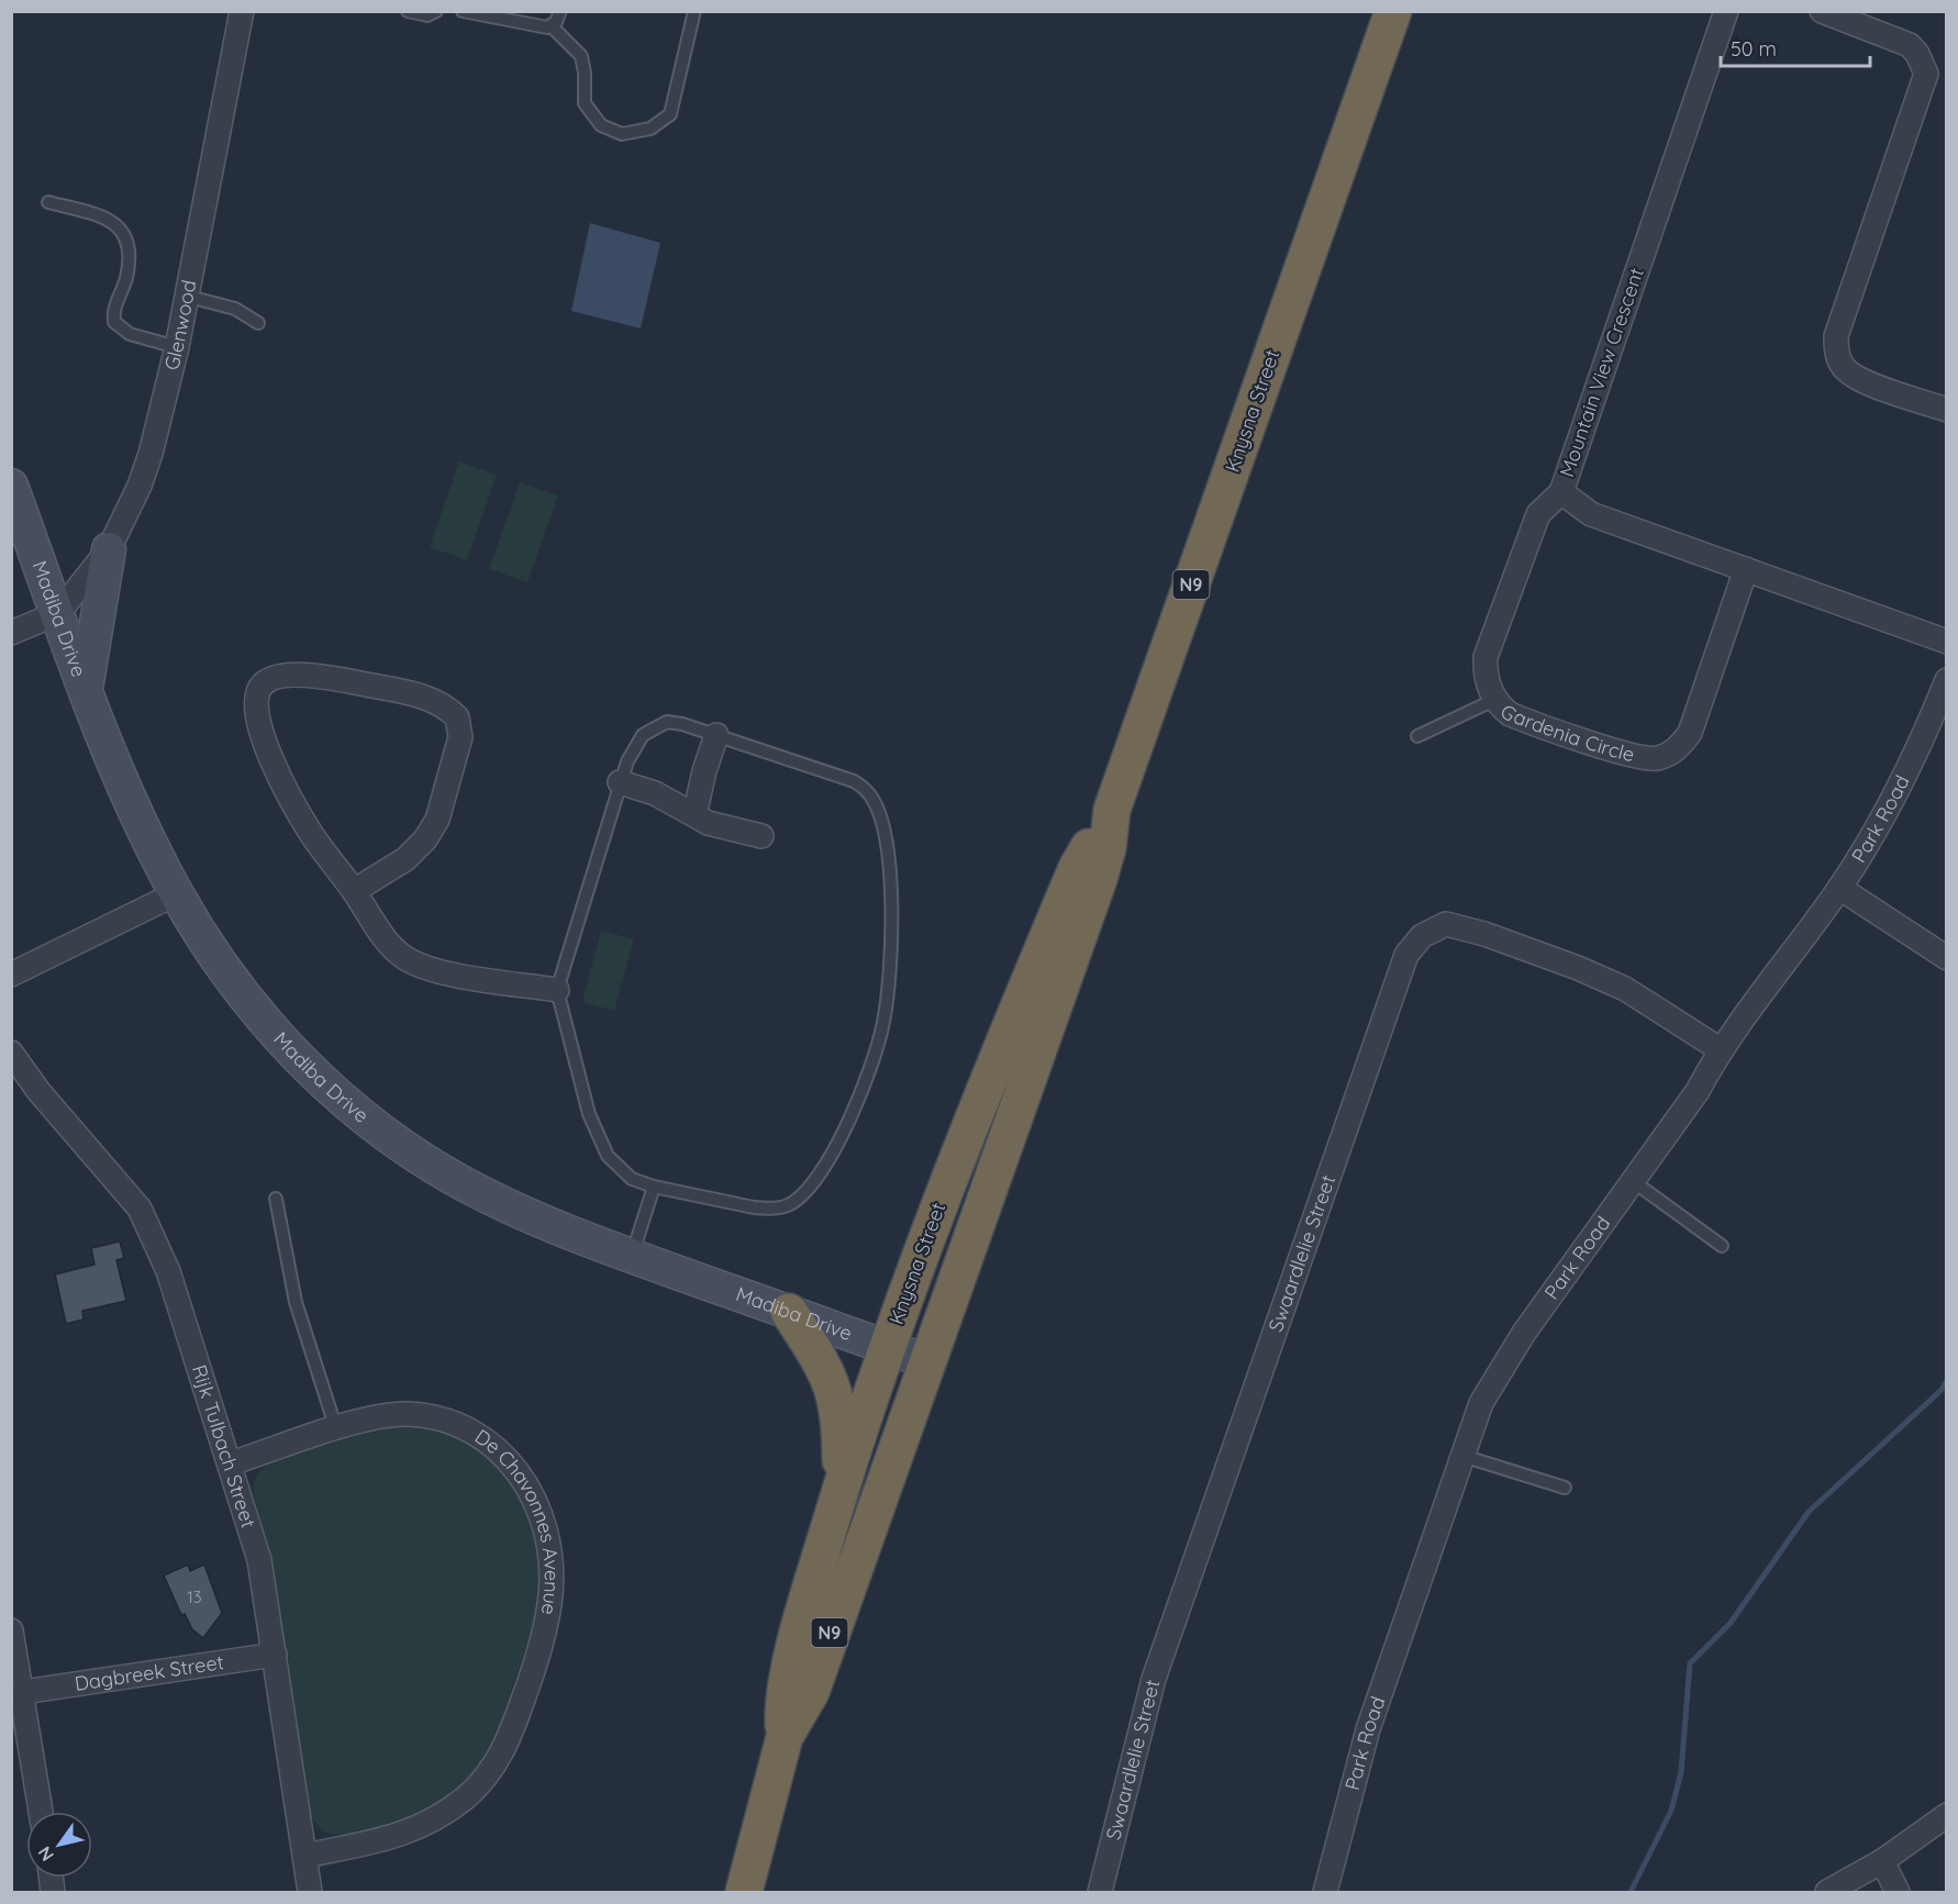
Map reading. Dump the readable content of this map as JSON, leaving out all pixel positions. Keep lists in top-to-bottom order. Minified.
{"streets":{"highway":["Knysna Street","N9"],"street":["Glenwood","Mountain View Crescent","Madiba Drive","Gardenia Circle","Park Road","Swaardlelie Street","Rijk Tulbach Street","De Chavonnes Avenue","Dagbreek Street"]},"crossings":[["Glenwood","Madiba Drive"],["Mountain View Crescent","Gardenia Circle"],["Knysna Street","Madiba Drive"],["Park Road","Swaardlelie Street"],["Rijk Tulbach Street","De Chavonnes Avenue"],["Rijk Tulbach Street","Dagbreek Street"]],"house_numbers":["13"],"scale_bar":"50 m","north":"bottom left"}
